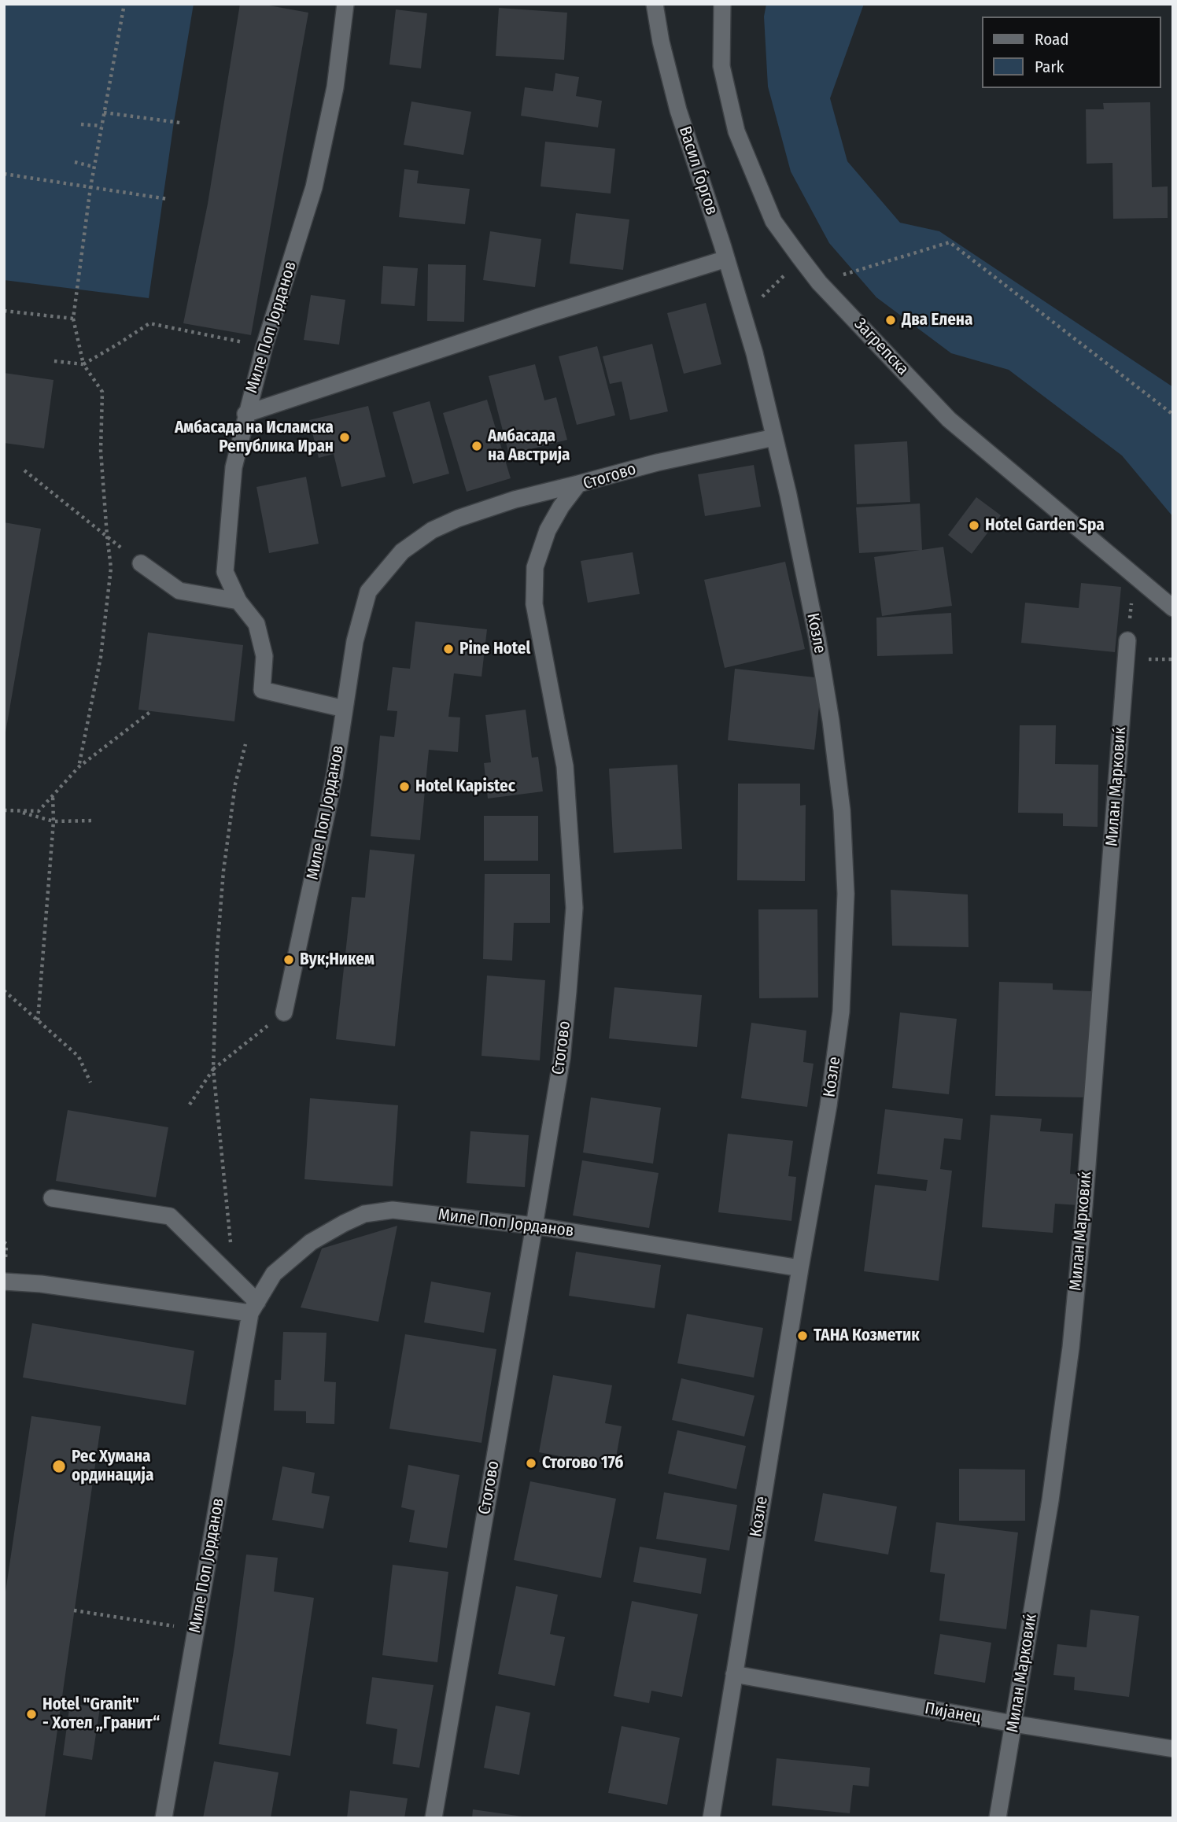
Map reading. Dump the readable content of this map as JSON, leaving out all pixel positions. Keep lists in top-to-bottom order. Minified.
{"streets":{"street":["Васил Ѓоргов","Миле Поп Јорданов","Загрепска","Стогово","Козле","Милан Марковиќ","Пијанец"]},"crossings":[["Васил Ѓоргов","Козле"],["Миле Поп Јорданов","Стогово"],["Миле Поп Јорданов","Козле"],["Стогово","Козле"],["Козле","Пијанец"],["Милан Марковиќ","Пијанец"]],"places":["Два Елена","Амбасада на Исламска Република Иран","Амбасада на Австрија","Hotel Garden Spa","Pine Hotel","Hotel Kapistec","Вук;Никем","ТАНА Козметик","Стогово 17б","Рес Хумана ординација","Hotel \"Granit\" - Хотел „Гранит“"],"legend":["Road","Park"]}
